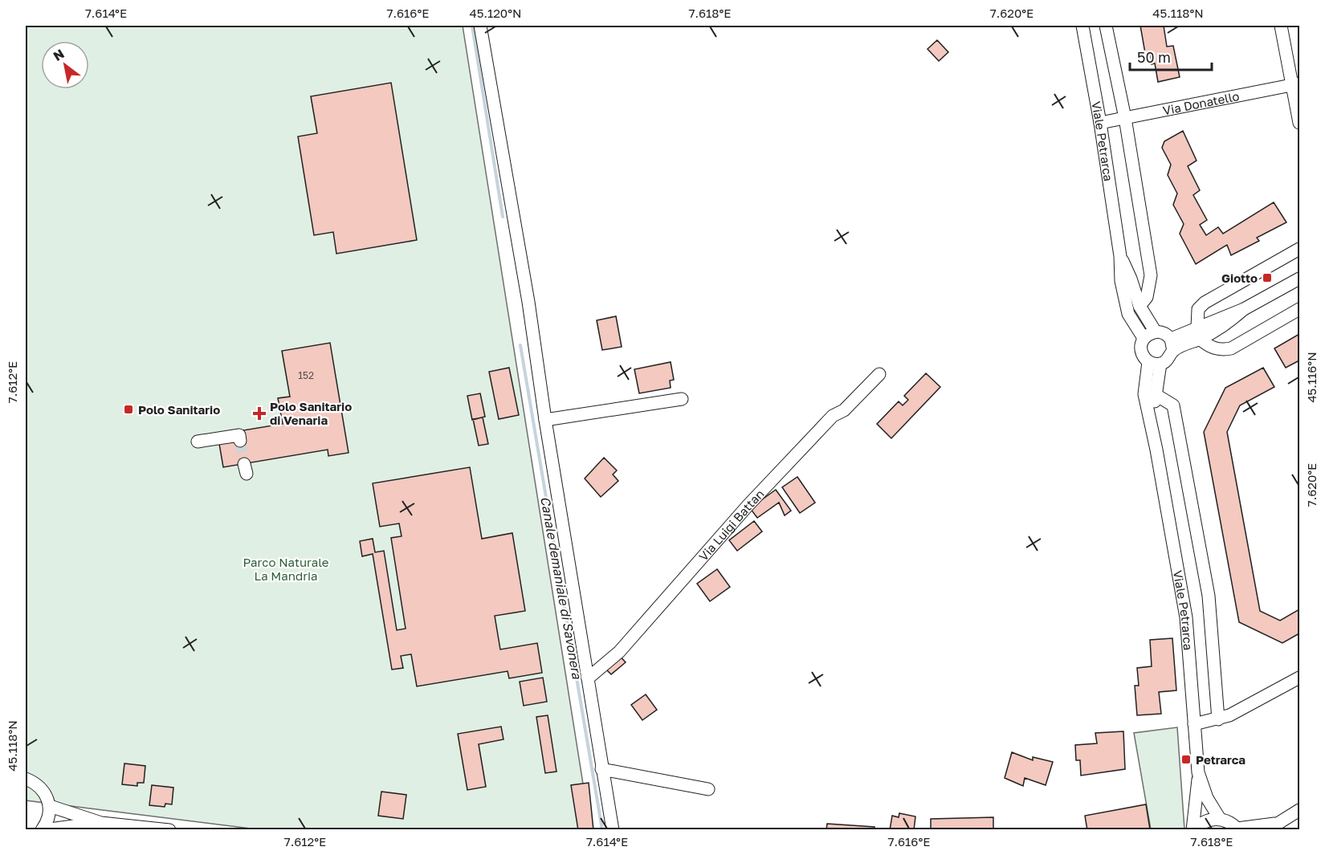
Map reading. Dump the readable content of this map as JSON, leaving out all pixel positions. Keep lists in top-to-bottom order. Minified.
{"streets":{"street":["Via Donatello","Viale Petrarca","Via Luigi Battan"]},"crossings":[["Via Donatello","Viale Petrarca"]],"water":["Canale demaniale di Savonera"],"parks":["Parco Naturale La Mandria"],"places":{"transit":["Giotto","Polo Sanitario","Petrarca"],"health":["Polo Sanitario di Venaria"]},"house_numbers":["152"],"scale_bar":"50 m","north":"top left","coordinates":["7.614°E","7.616°E","45.120°N","7.618°E","7.620°E","45.118°N","45.116°N","7.612°E"]}
